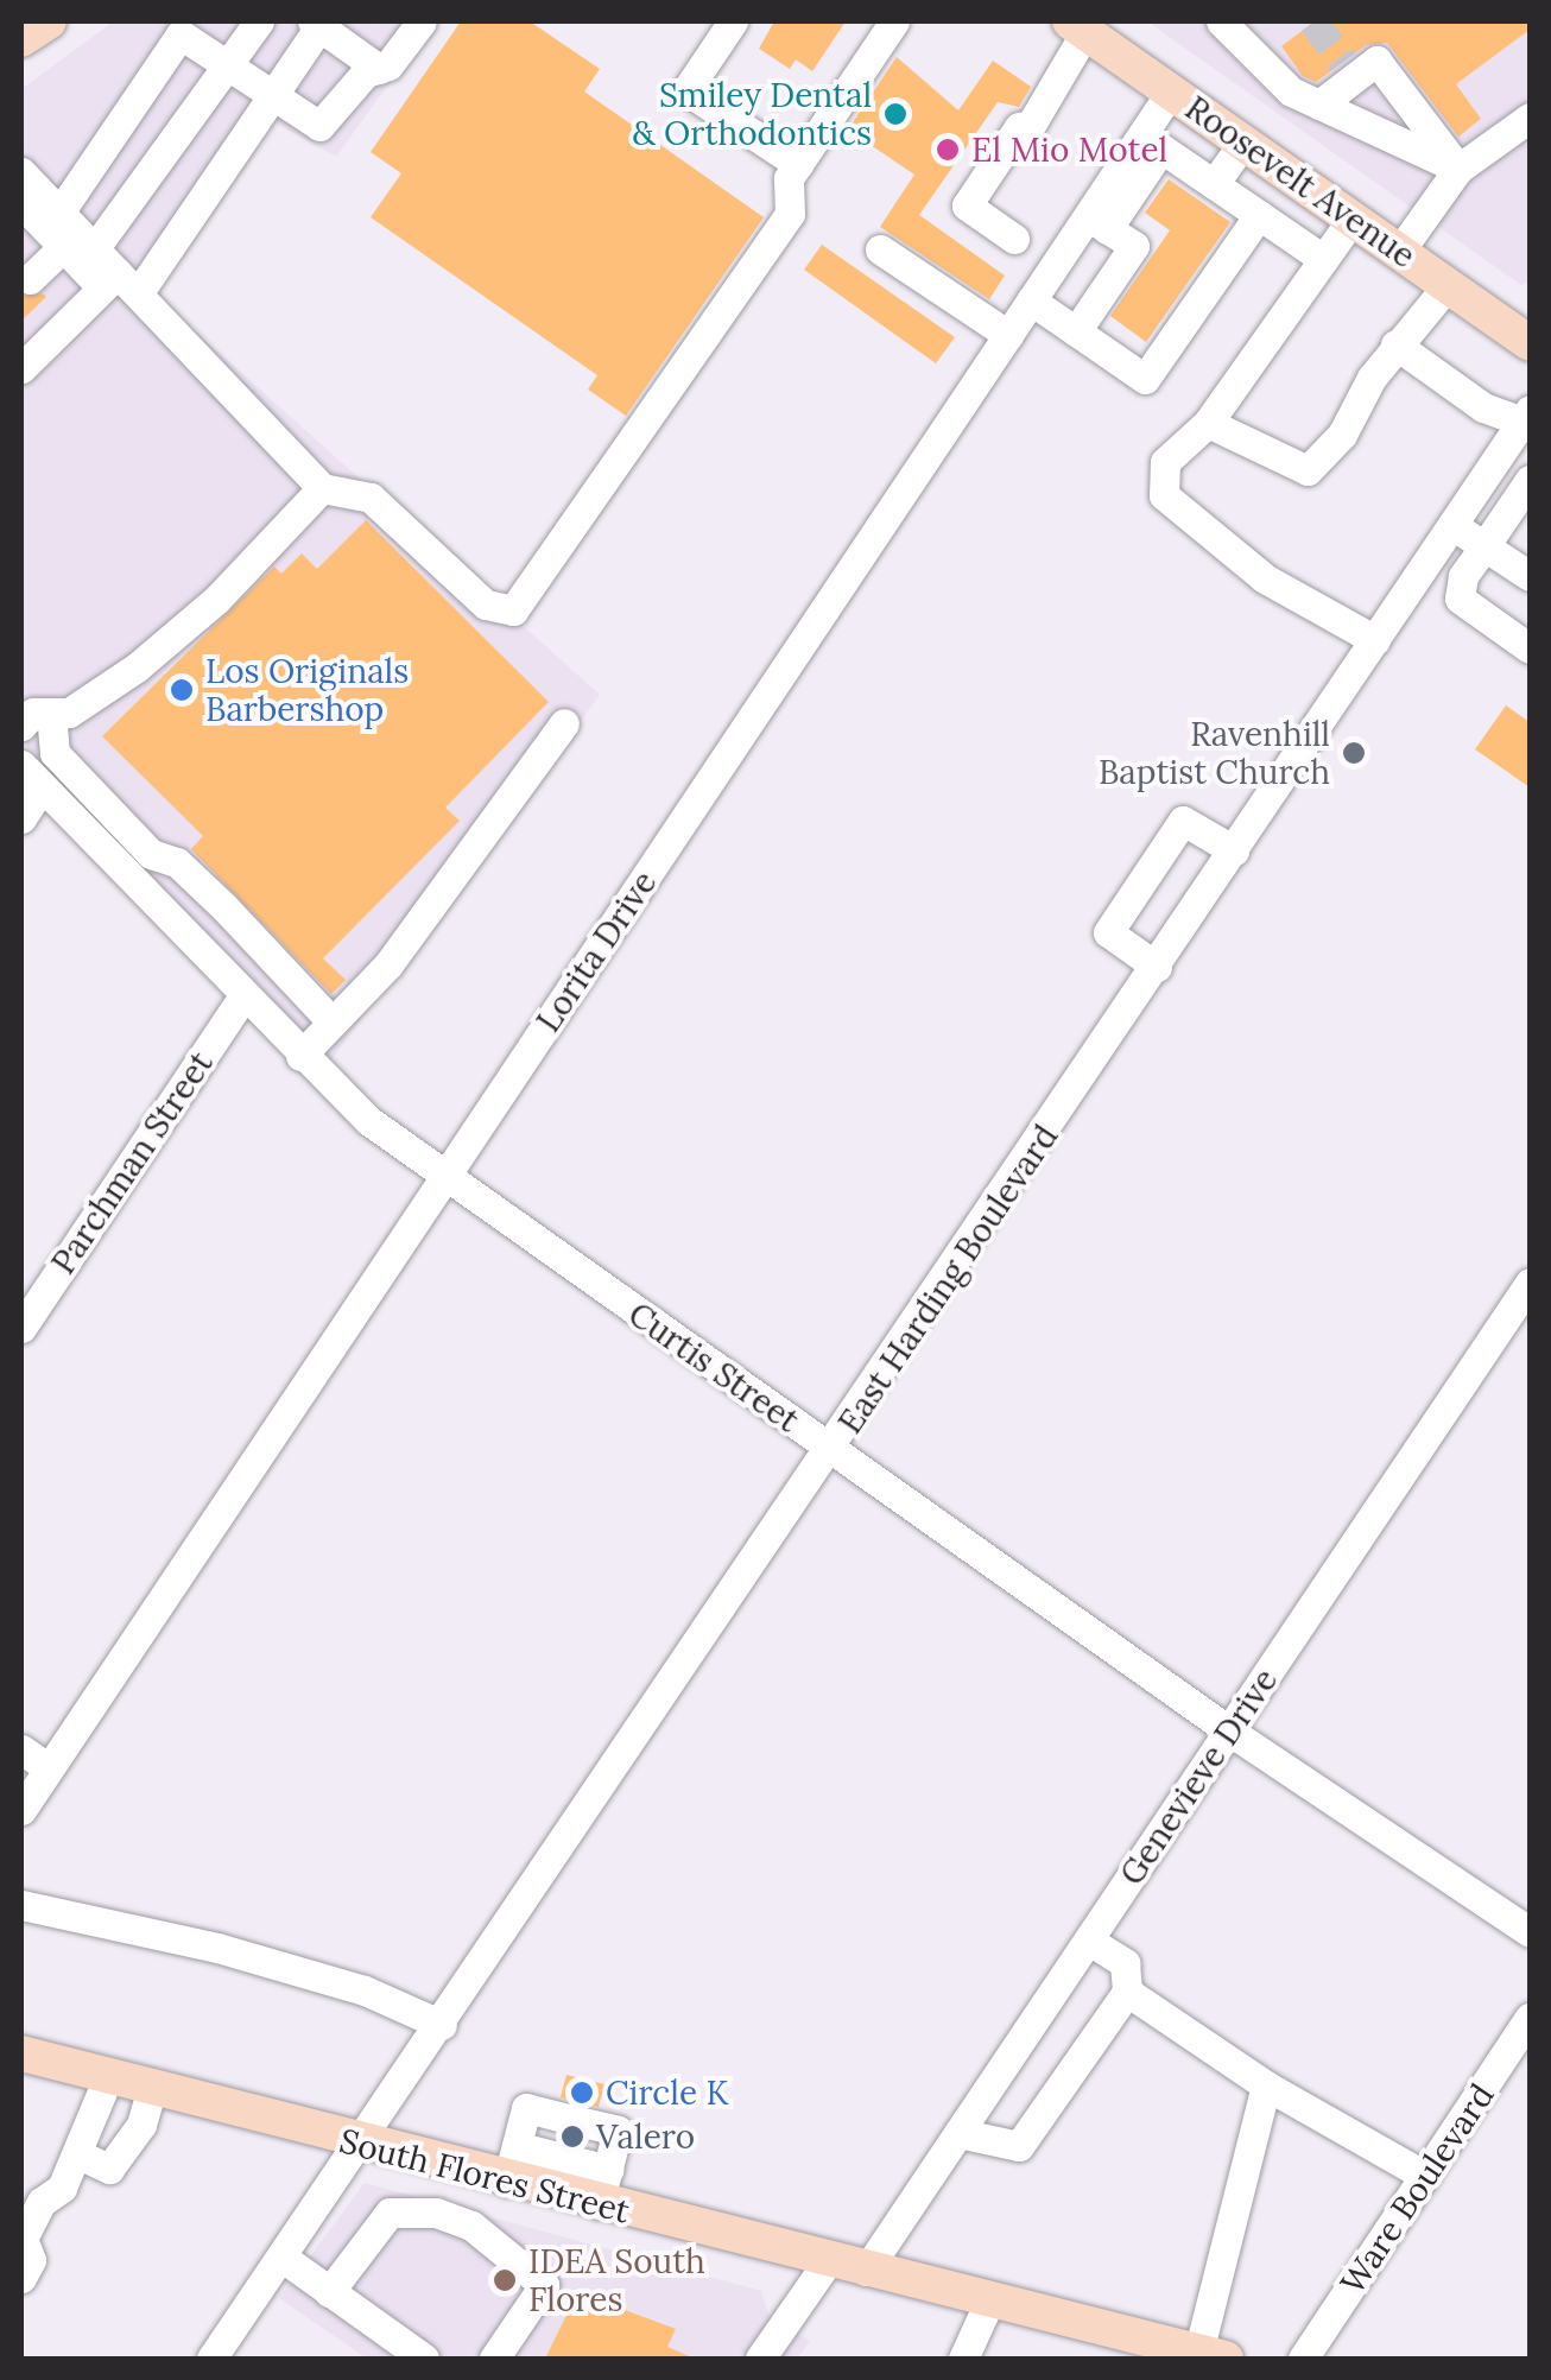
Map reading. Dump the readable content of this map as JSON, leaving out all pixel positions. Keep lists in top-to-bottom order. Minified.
{"streets":{"main road":["Roosevelt Avenue","South Flores Street"],"street":["Lorita Drive","Parchman Street","East Harding Boulevard","Curtis Street","Genevieve Drive","Ware Boulevard"]},"crossings":[["Roosevelt Avenue","Lorita Drive"],["Lorita Drive","Curtis Street"],["Parchman Street","Curtis Street"],["East Harding Boulevard","Curtis Street"],["East Harding Boulevard","South Flores Street"],["Curtis Street","Genevieve Drive"],["Genevieve Drive","South Flores Street"]],"places":["Smiley Dental & Orthodontics","El Mio Motel","Los Originals Barbershop","Ravenhill Baptist Church","Circle K","Valero","IDEA South Flores"]}
